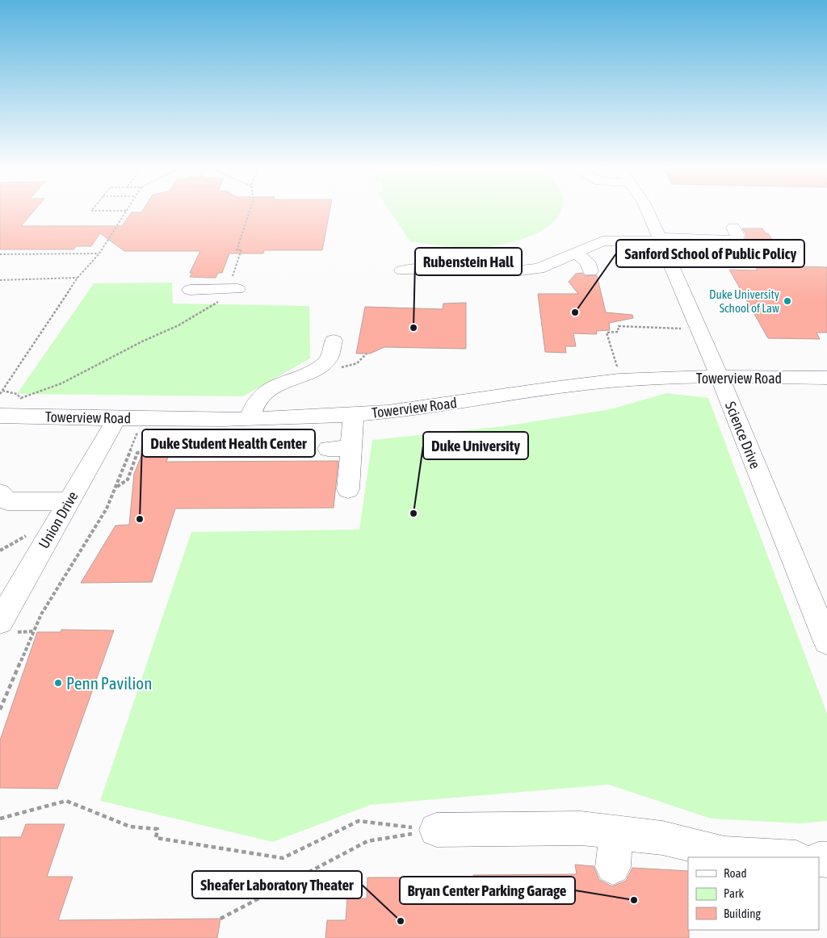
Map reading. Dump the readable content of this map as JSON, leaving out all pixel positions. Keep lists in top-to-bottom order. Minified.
{"streets":{"street":["Towerview Road","Science Drive","Union Drive"]},"crossings":[["Towerview Road","Science Drive"],["Towerview Road","Union Drive"]],"places":["Duke University School of Law","Sanford School of Public Policy","Rubenstein Hall","Duke University","Duke Student Health Center","Penn Pavilion","Bryan Center Parking Garage","Sheafer Laboratory Theater"],"legend":["Road","Park","Building"]}
